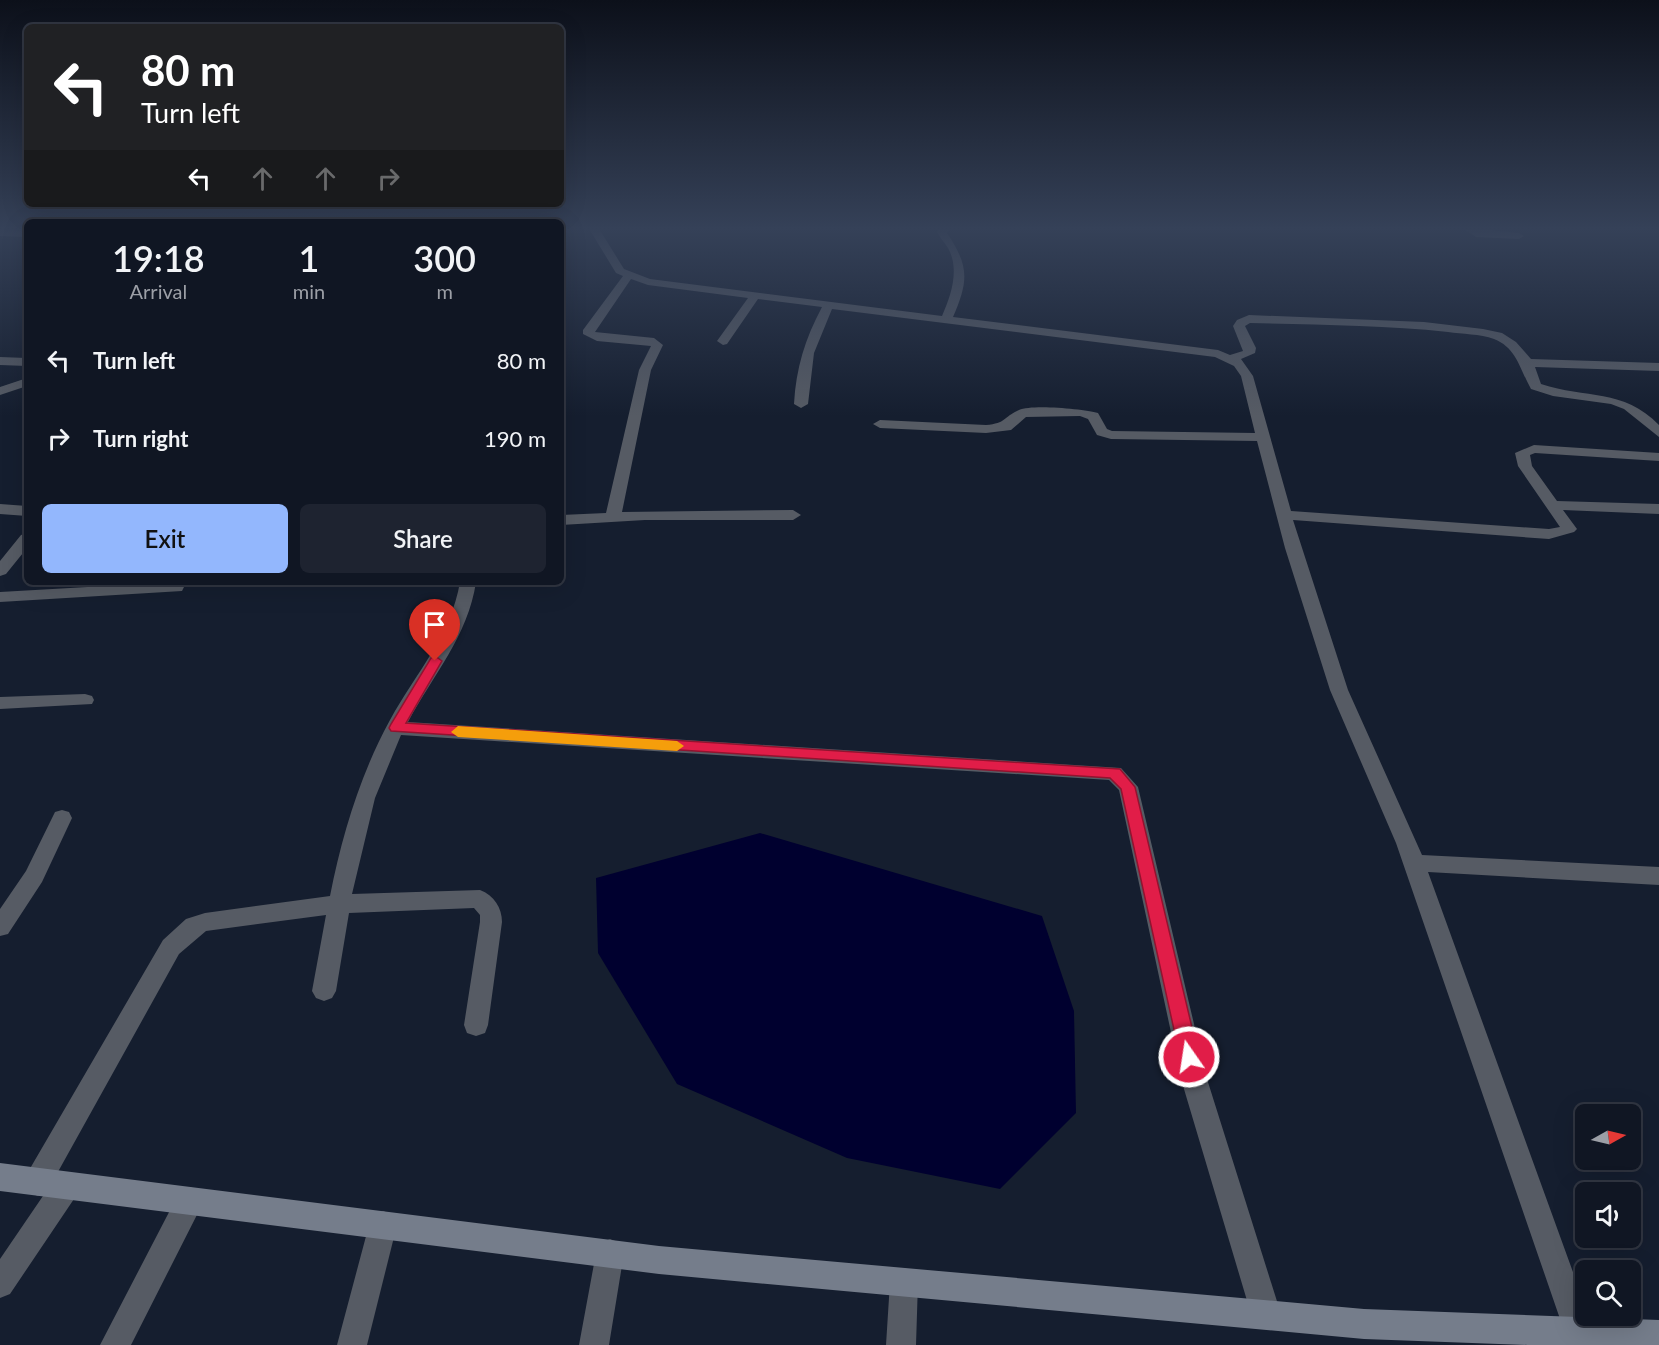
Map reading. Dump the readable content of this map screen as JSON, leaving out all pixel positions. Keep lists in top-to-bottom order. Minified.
{"north":"right","page":{"turn":["80 m","Turn left"],"eta":["19:18","Arrival","1","min","300","m"],"list":[{"name":"Turn left","value":"80 m"},{"name":"Turn right","value":"190 m"}],"buttons":["Exit","Share"]}}
